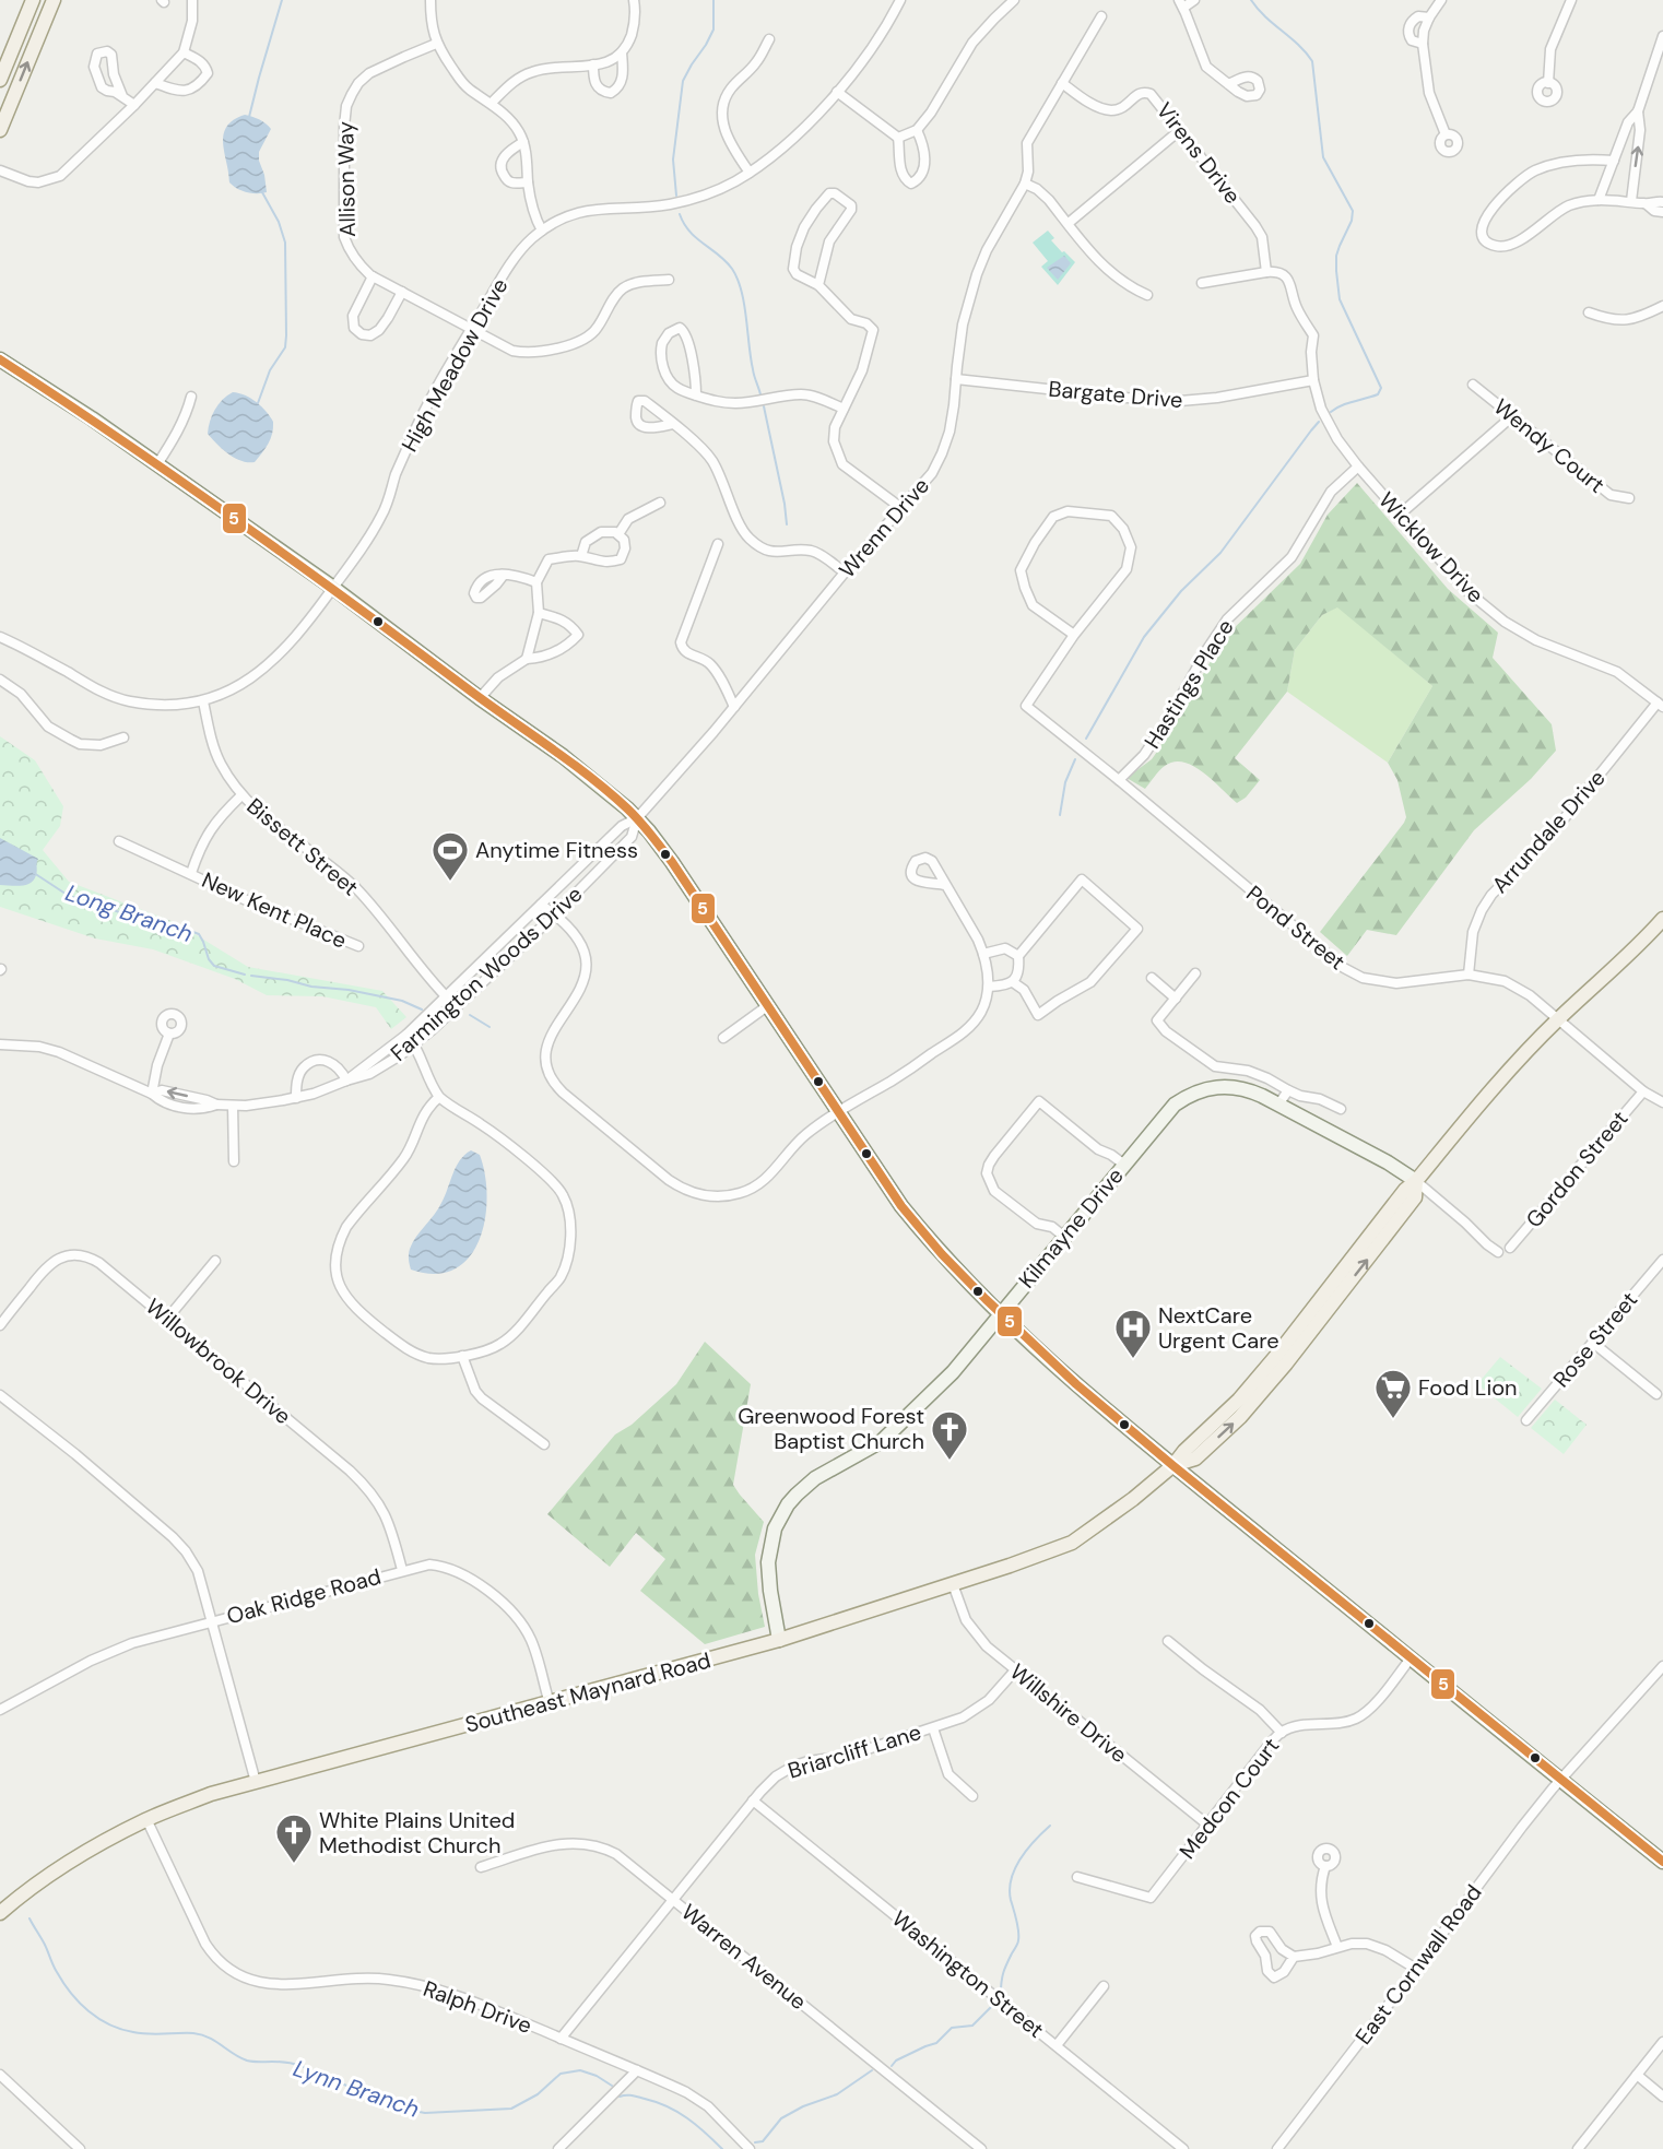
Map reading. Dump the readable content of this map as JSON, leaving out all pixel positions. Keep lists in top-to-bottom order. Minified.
{"streets":{"main road":["Kilmayne Drive","Southeast Maynard Road"],"street":["Virens Drive","Allison Way","High Meadow Drive","Bargate Drive","Wendy Court","Wrenn Drive","Wicklow Drive","Hastings Place","Arrundale Drive","Bissett Street","New Kent Place","Pond Street","Farmington Woods Drive","Gordon Street","Rose Street","Willowbrook Drive","Oak Ridge Road","Willshire Drive","Briarcliff Lane","Medcon Court","Warren Avenue","East Cornwall Road","Washington Street","Ralph Drive"]},"crossings":[["Virens Drive","Wicklow Drive"],["Allison Way","High Meadow Drive"],["High Meadow Drive","Bissett Street"],["Bargate Drive","Wrenn Drive"],["Bargate Drive","Wicklow Drive"],["Wrenn Drive","Farmington Woods Drive"],["Wicklow Drive","Hastings Place"],["Wicklow Drive","Arrundale Drive"],["Hastings Place","Pond Street"],["Arrundale Drive","Pond Street"],["Bissett Street","New Kent Place"],["Bissett Street","Farmington Woods Drive"],["Pond Street","Gordon Street"],["Kilmayne Drive","Southeast Maynard Road"],["Willowbrook Drive","Oak Ridge Road"],["Oak Ridge Road","Southeast Maynard Road"],["Southeast Maynard Road","Willshire Drive"],["Southeast Maynard Road","Ralph Drive"],["Willshire Drive","Briarcliff Lane"],["Willshire Drive","Medcon Court"],["Briarcliff Lane","Warren Avenue"],["Briarcliff Lane","Washington Street"],["Briarcliff Lane","Ralph Drive"]],"water":["Long Branch","Lynn Branch"],"places":{"sports":["Anytime Fitness"],"hospital":["NextCare Urgent Care"],"supermarket":["Food Lion"],"church":["Greenwood Forest Baptist Church","White Plains United Methodist Church"]},"lines":["transit line 5"]}
